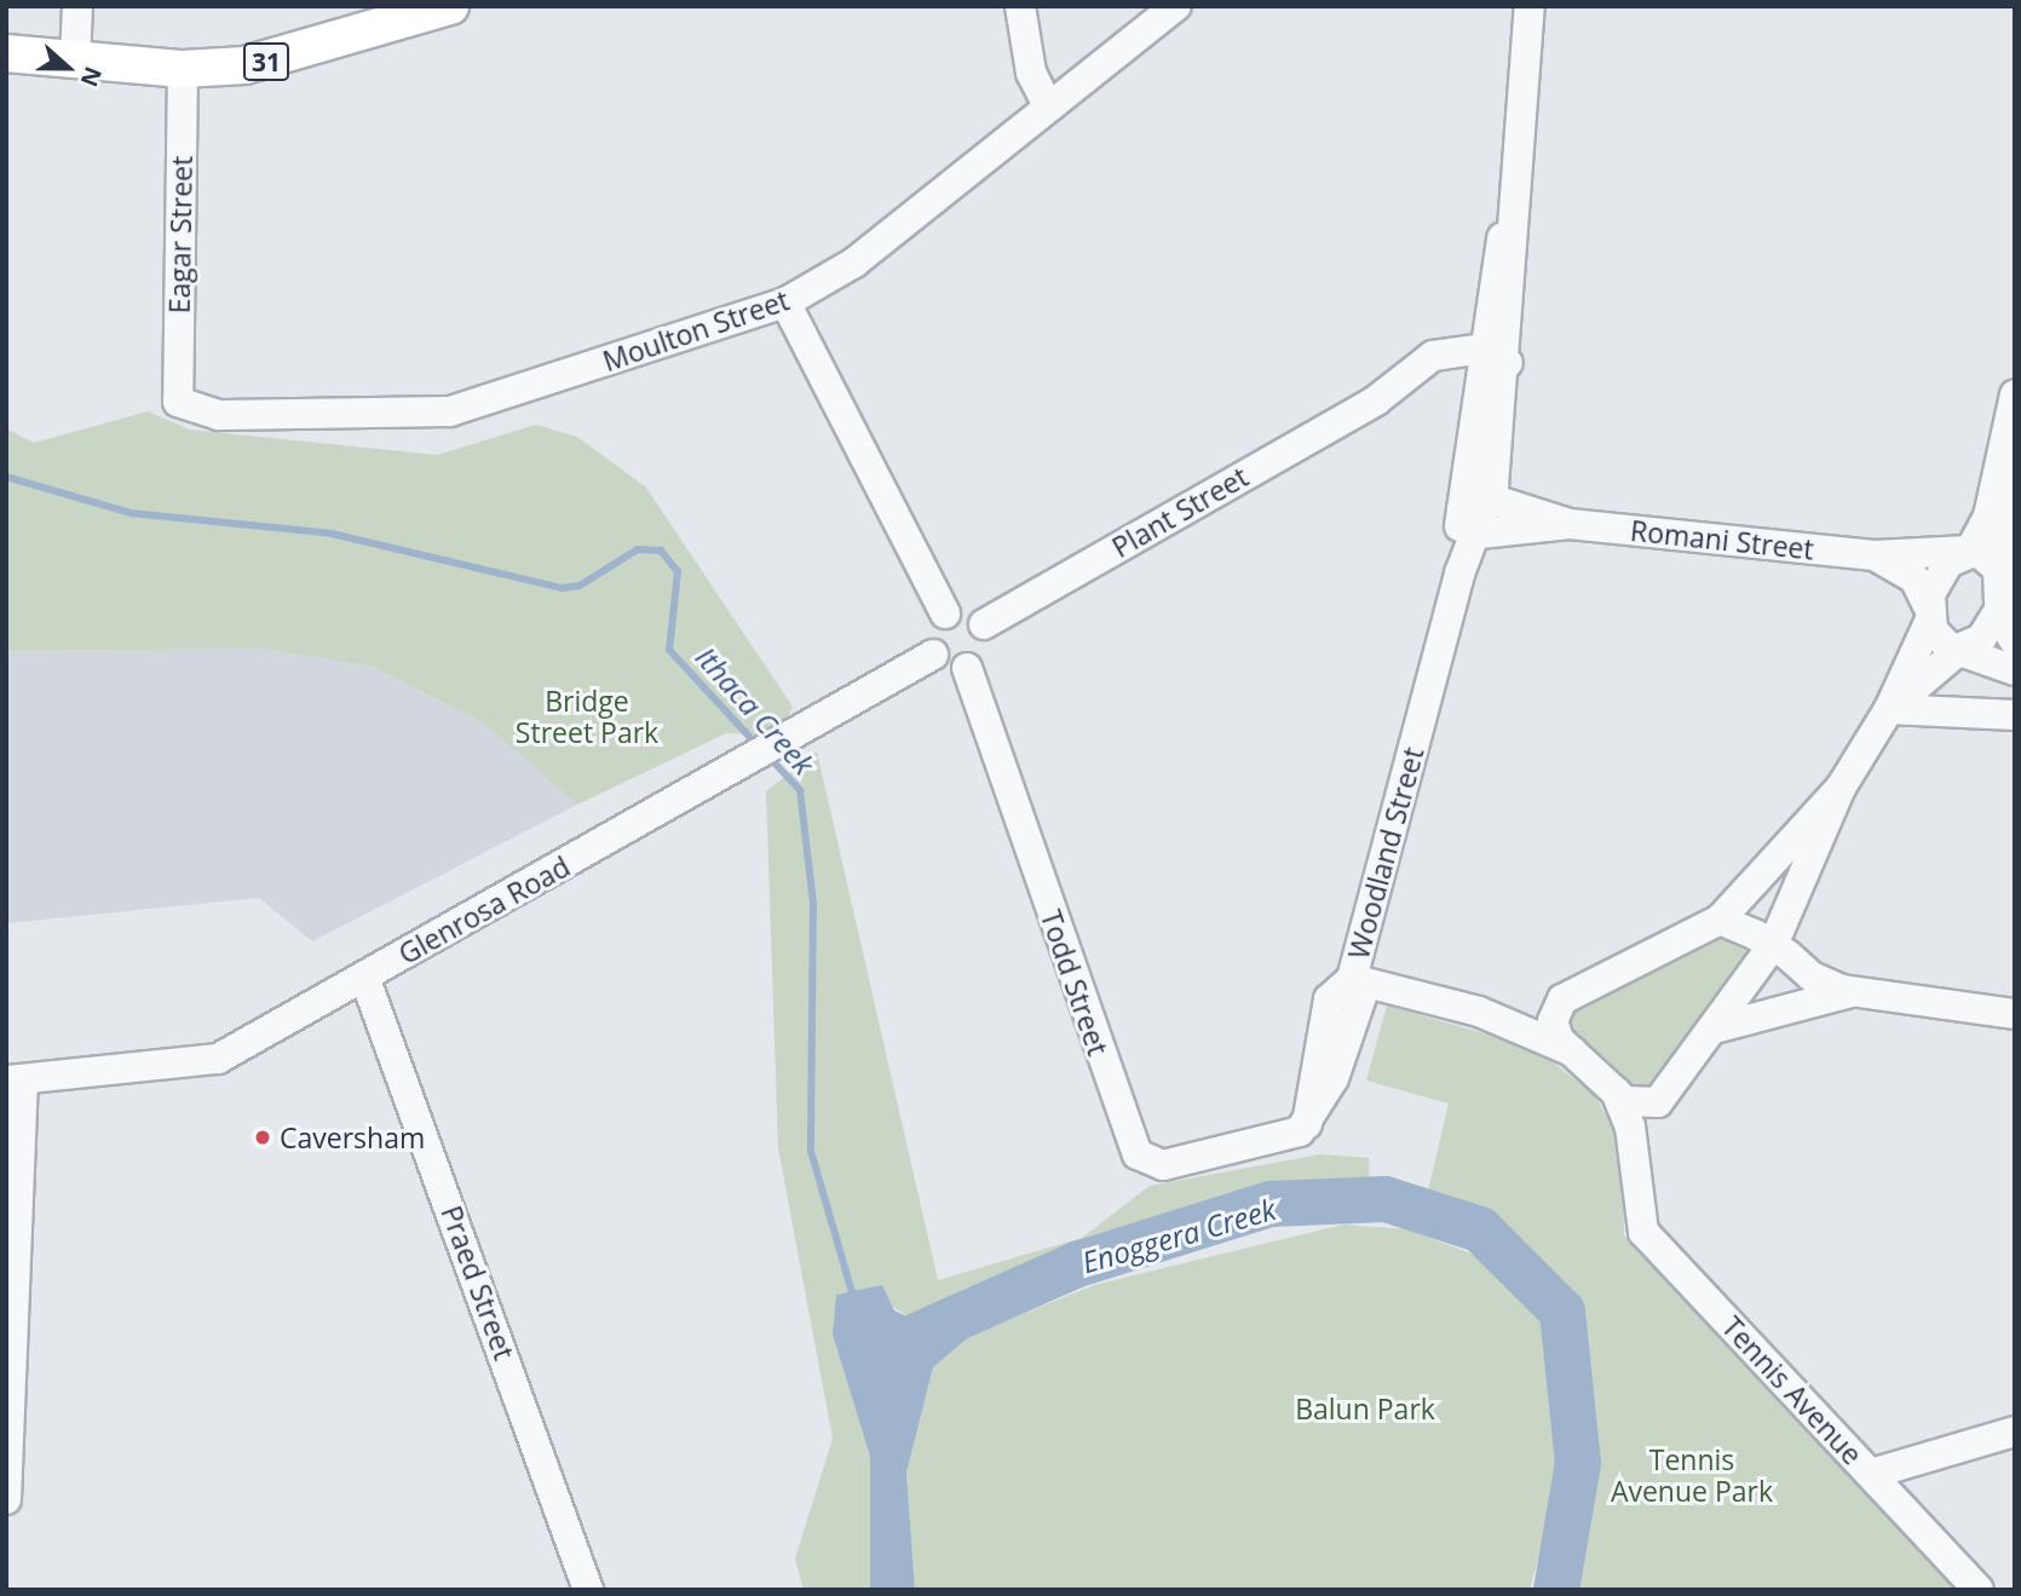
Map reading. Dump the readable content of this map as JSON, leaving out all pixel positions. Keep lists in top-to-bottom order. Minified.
{"streets":{"main road":["31"],"street":["Eagar Street","Moulton Street","Plant Street","Romani Street","Woodland Street","Glenrosa Road","Todd Street","Praed Street","Tennis Avenue"]},"crossings":[["31","Eagar Street"],["Eagar Street","Moulton Street"],["Plant Street","Woodland Street"],["Plant Street","Glenrosa Road"],["Plant Street","Todd Street"],["Romani Street","Woodland Street"],["Woodland Street","Todd Street"],["Glenrosa Road","Todd Street"],["Glenrosa Road","Praed Street"]],"water":["Ithaca Creek","Enoggera Creek"],"parks":["Bridge Street Park","Balun Park","Tennis Avenue Park"],"places":["Caversham"],"north":"right"}
